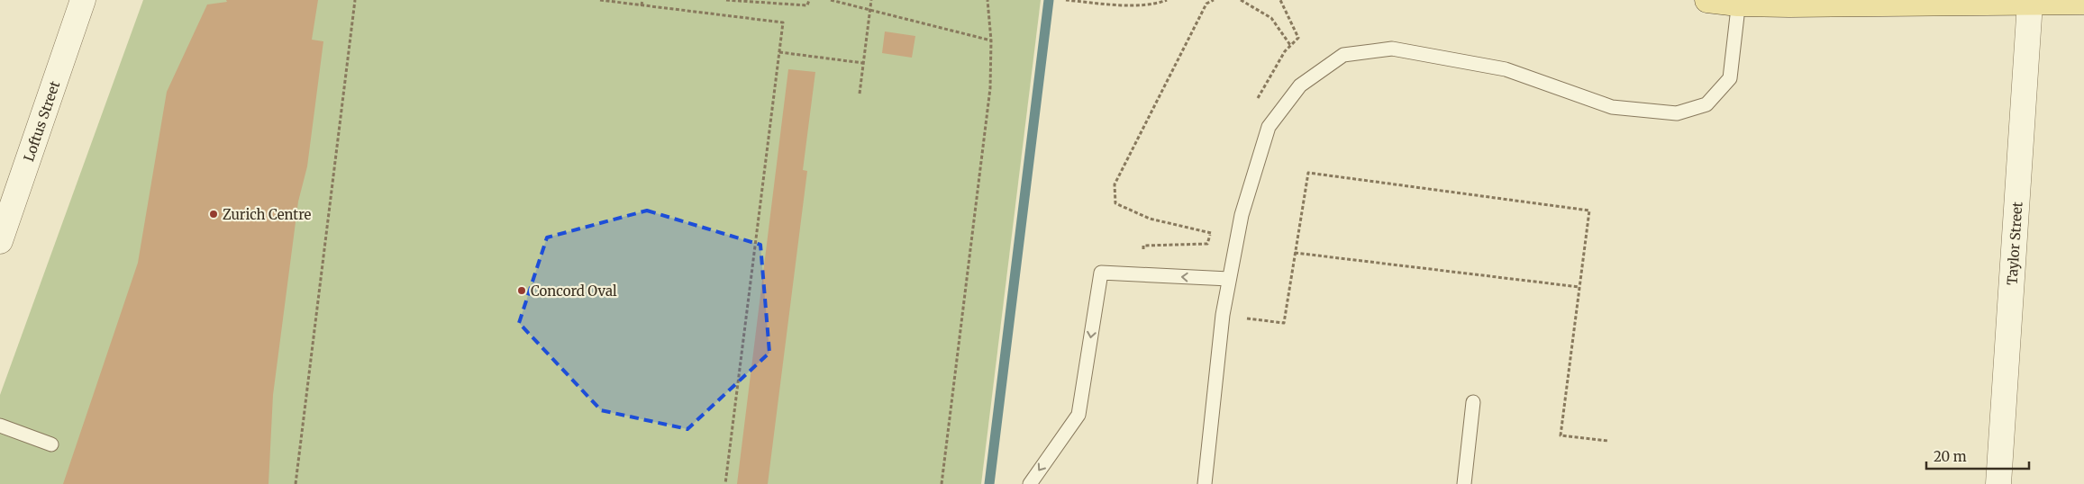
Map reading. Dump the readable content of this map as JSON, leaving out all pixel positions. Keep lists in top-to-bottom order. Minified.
{"streets":{"street":["Loftus Street","Taylor Street"]},"places":["Zurich Centre","Concord Oval"],"scale_bar":"20 m"}
